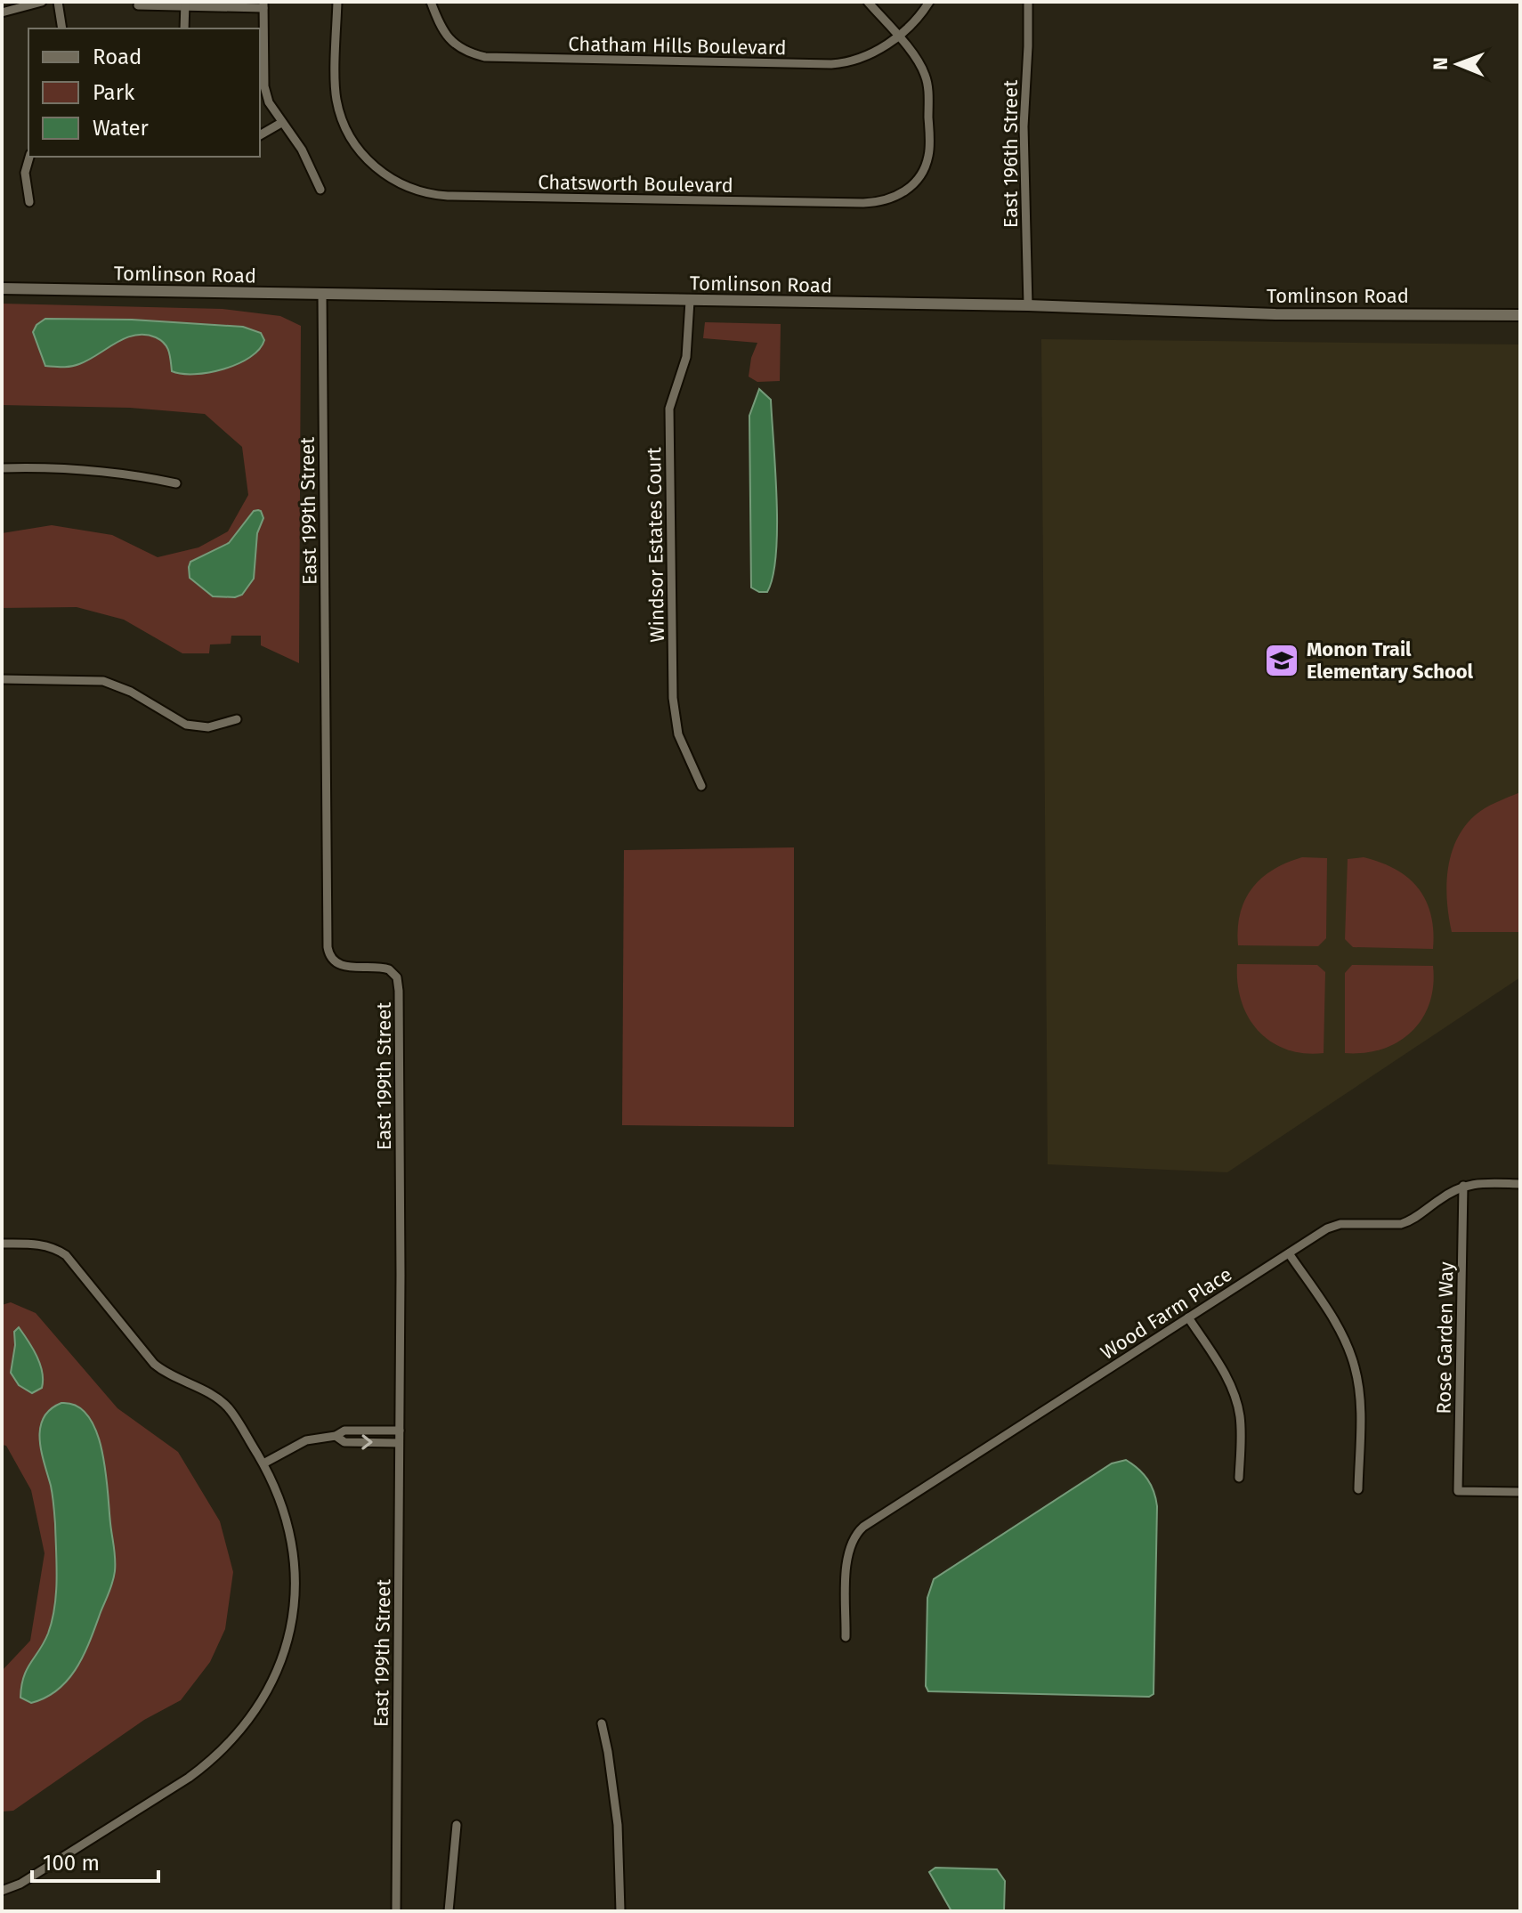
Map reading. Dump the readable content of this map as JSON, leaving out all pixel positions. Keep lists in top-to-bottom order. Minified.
{"streets":{"street":["Chatham Hills Boulevard","East 196th Street","Chatsworth Boulevard","Tomlinson Road","East 199th Street","Windsor Estates Court","Wood Farm Place","Rose Garden Way"]},"crossings":[["Chatham Hills Boulevard","Chatsworth Boulevard"],["East 196th Street","Tomlinson Road"],["Tomlinson Road","East 199th Street"],["Tomlinson Road","Windsor Estates Court"],["Wood Farm Place","Rose Garden Way"]],"places":{"school or university":["Monon Trail Elementary School"]},"legend":["Road","Park","Water"],"scale_bar":"100 m","north":"left"}
